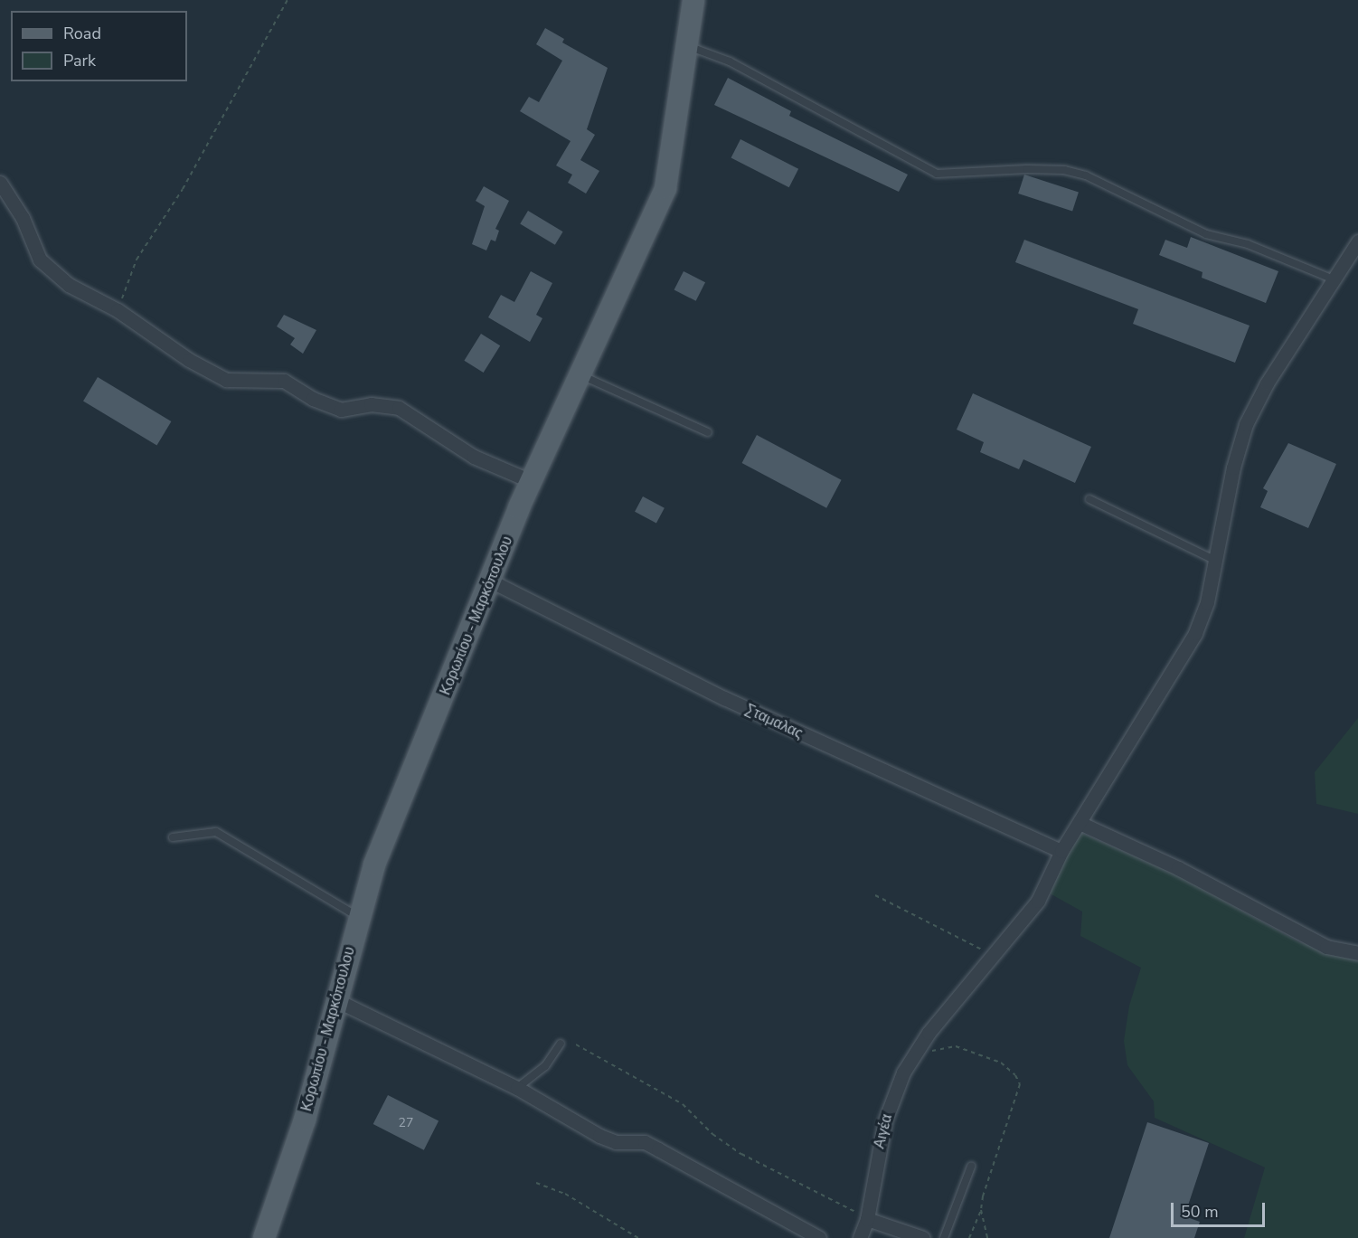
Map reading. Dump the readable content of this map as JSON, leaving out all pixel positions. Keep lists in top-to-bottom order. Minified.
{"streets":{"main road":["Κορωπίου - Μαρκόπουλου"],"street":["Σταμαλας","Αιγέα"]},"crossings":[["Κορωπίου - Μαρκόπουλου","Σταμαλας"],["Σταμαλας","Αιγέα"]],"house_numbers":["27"],"legend":["Road","Park"],"scale_bar":"50 m"}
